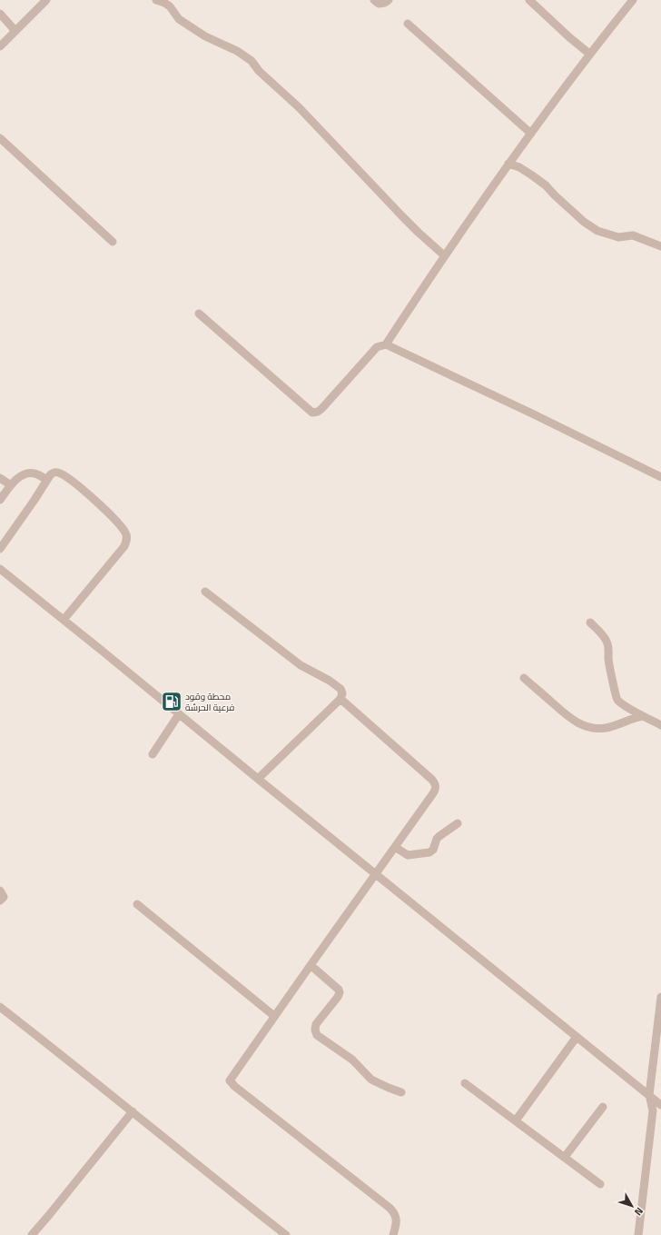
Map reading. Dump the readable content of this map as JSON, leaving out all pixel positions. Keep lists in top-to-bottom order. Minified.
{"places":{"fuel station":["محطة وقود فرعية الحرشة"]},"north":"bottom right"}
